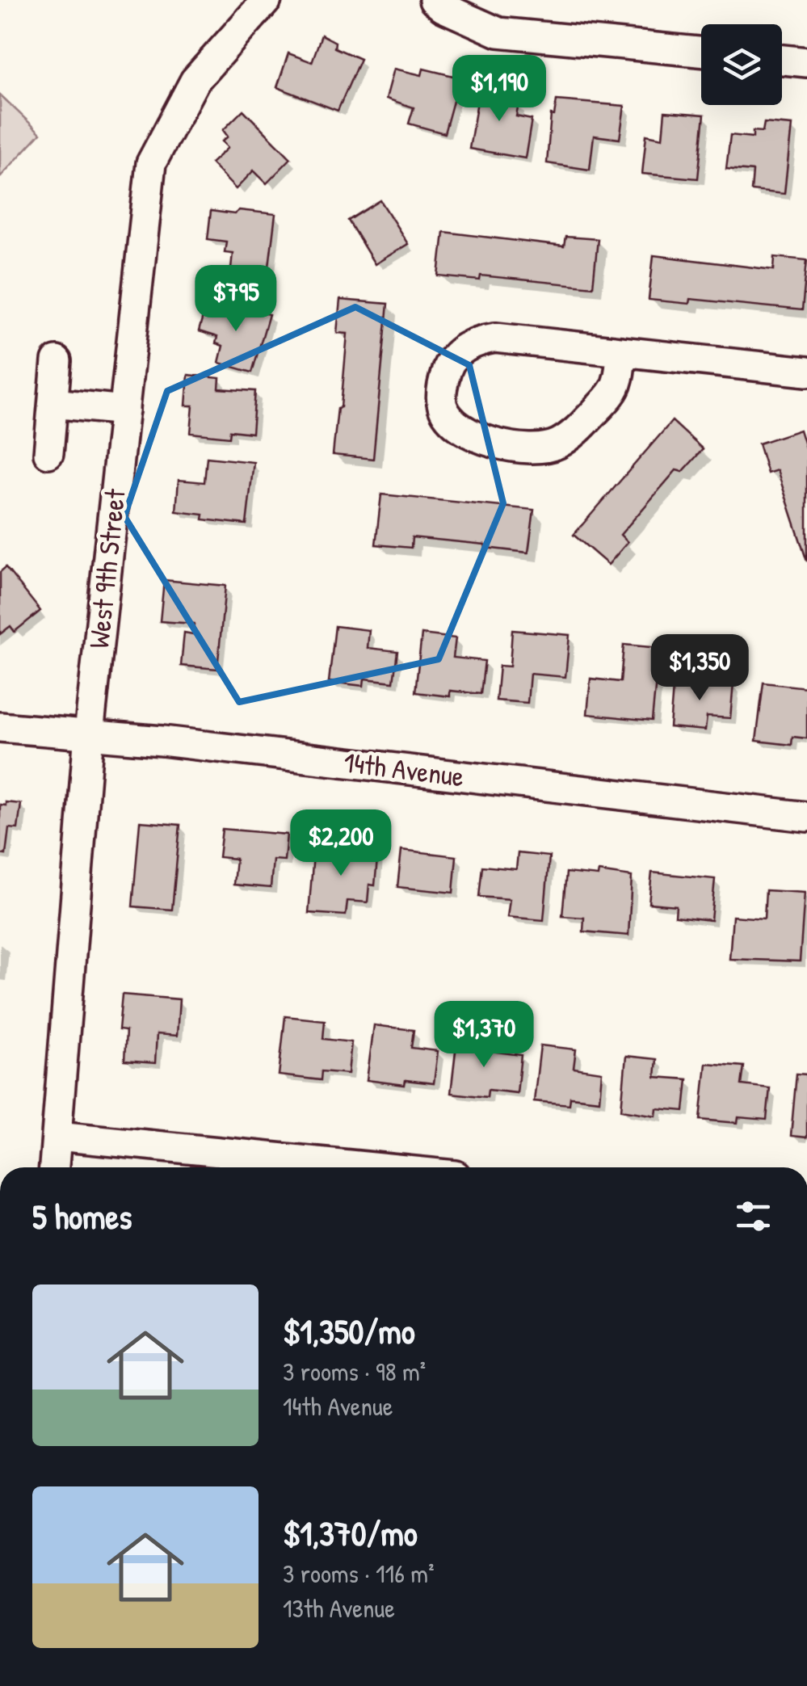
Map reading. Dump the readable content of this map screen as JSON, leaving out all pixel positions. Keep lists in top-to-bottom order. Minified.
{"streets":{"street":["West 9th Street","14th Avenue"]},"crossings":[["West 9th Street","14th Avenue"]],"page":{"price":["$1,190","$795","$1,350","$2,200","$1,370"],"heading":"5 homes","list":[{"name":"$1,350/mo","note":"3 rooms · 98 m² · 14th Avenue"},{"name":"$1,370/mo","note":"3 rooms · 116 m² · 13th Avenue"}]}}
